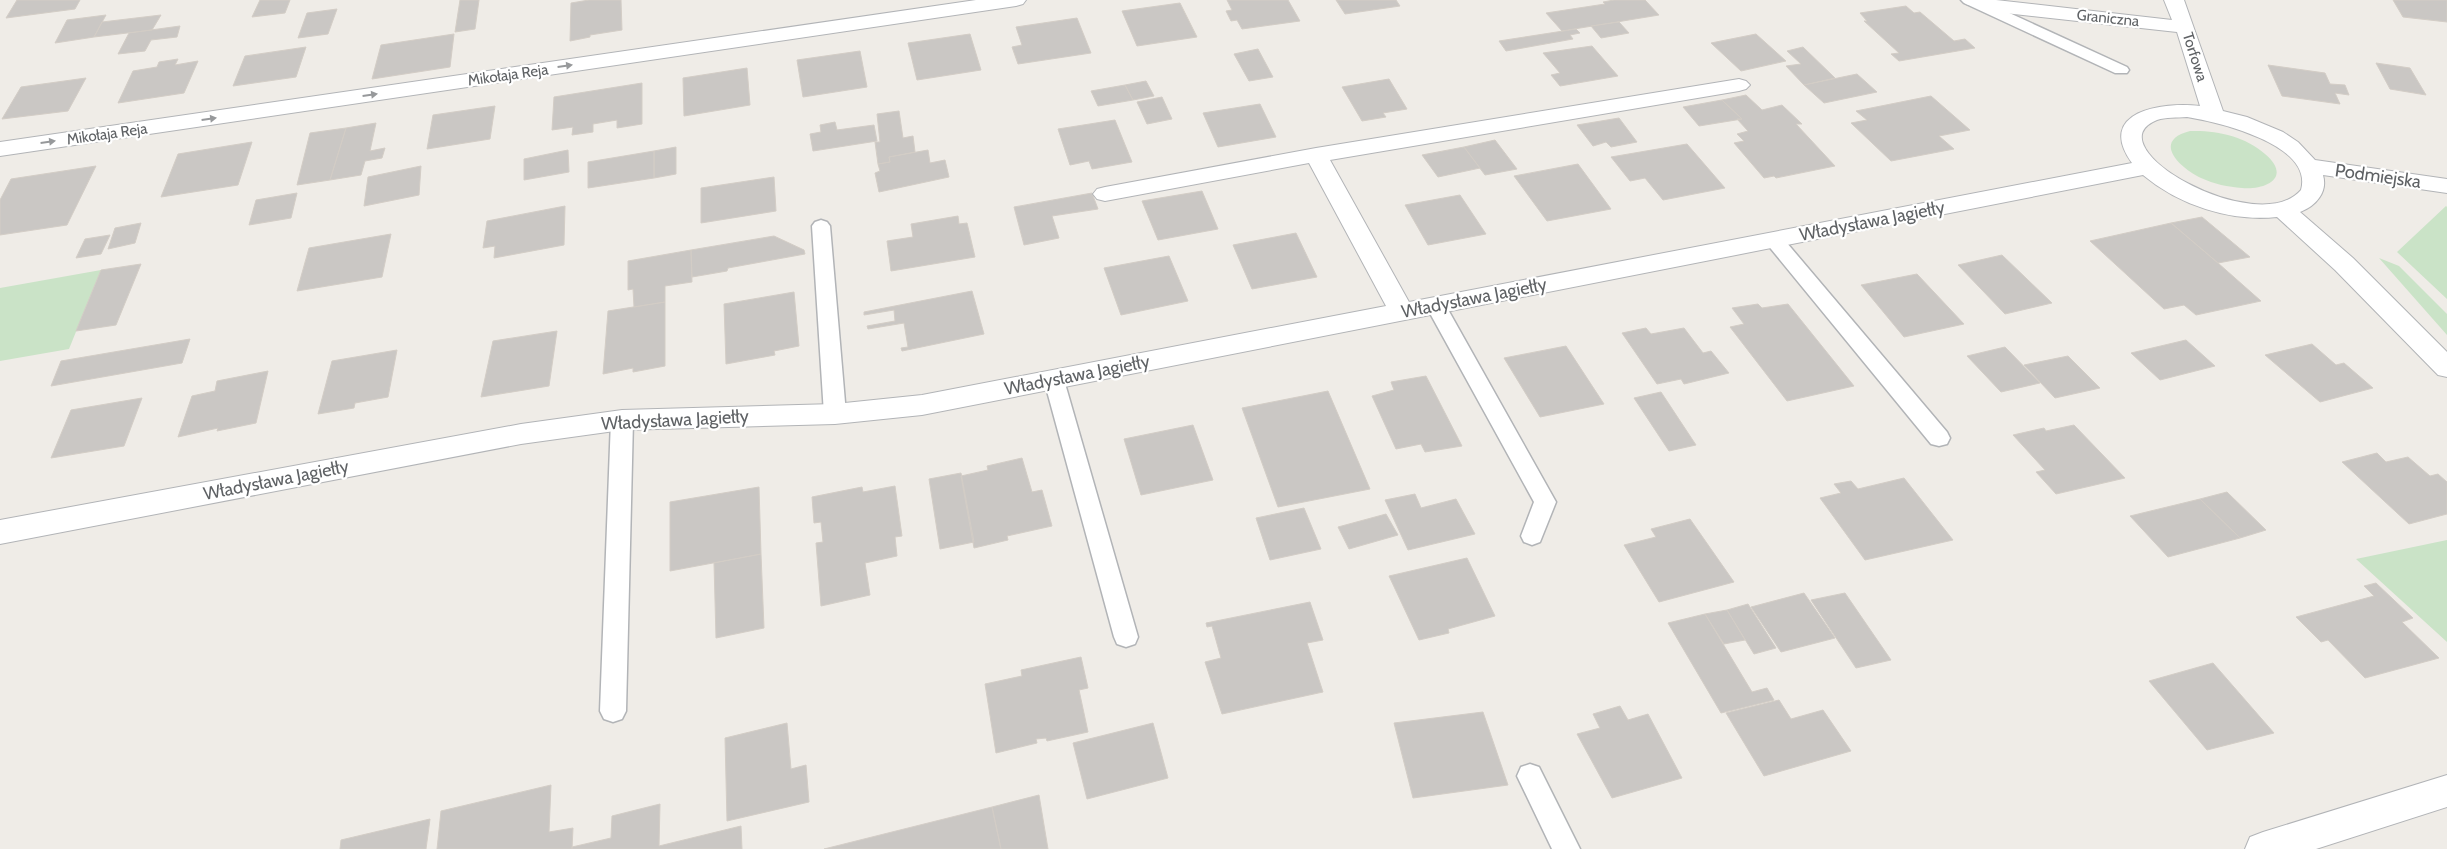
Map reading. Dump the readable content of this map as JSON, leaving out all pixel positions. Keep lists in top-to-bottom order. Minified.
{"streets":{"street":["Graniczna","Torfowa","Mikołaja Reja","Podmiejska","Władysława Jagiełły"]},"crossings":[["Graniczna","Torfowa"]],"one_way":["Mikołaja Reja"]}
